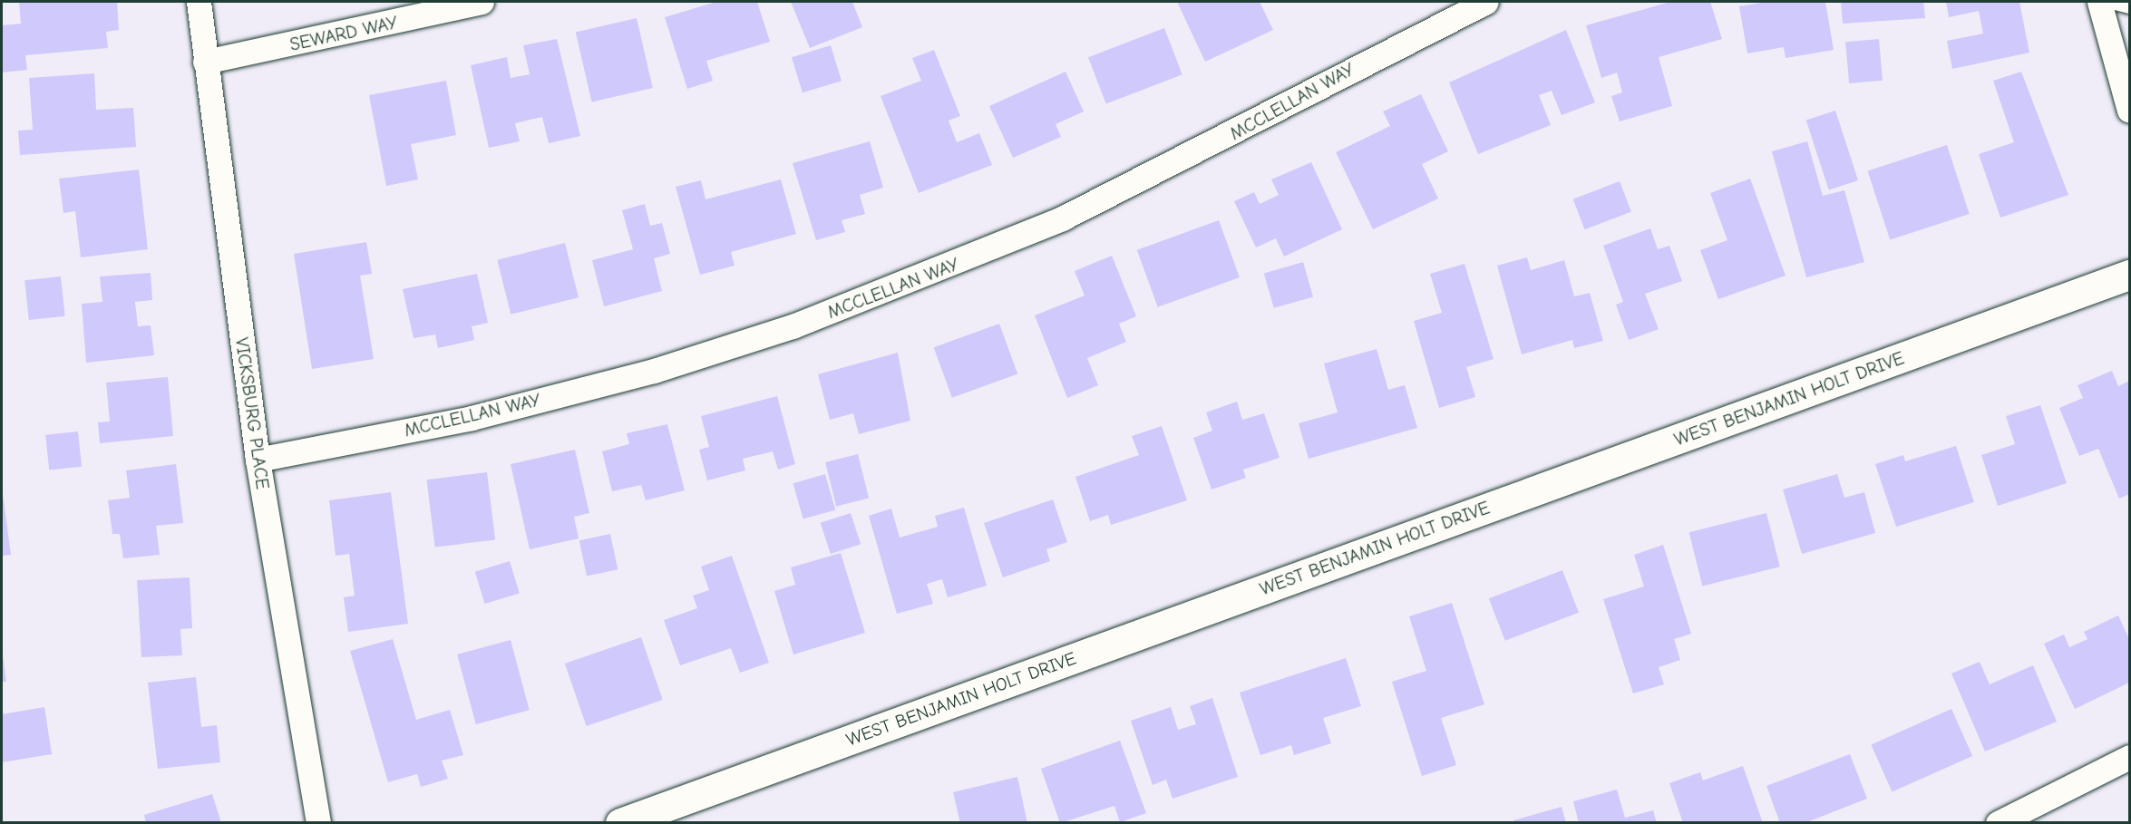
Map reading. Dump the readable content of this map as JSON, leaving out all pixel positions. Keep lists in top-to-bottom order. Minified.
{"streets":{"main road":["WEST BENJAMIN HOLT DRIVE"],"street":["SEWARD WAY","MCCLELLAN WAY","VICKSBURG PLACE"]},"crossings":[["SEWARD WAY","VICKSBURG PLACE"],["MCCLELLAN WAY","VICKSBURG PLACE"]]}
